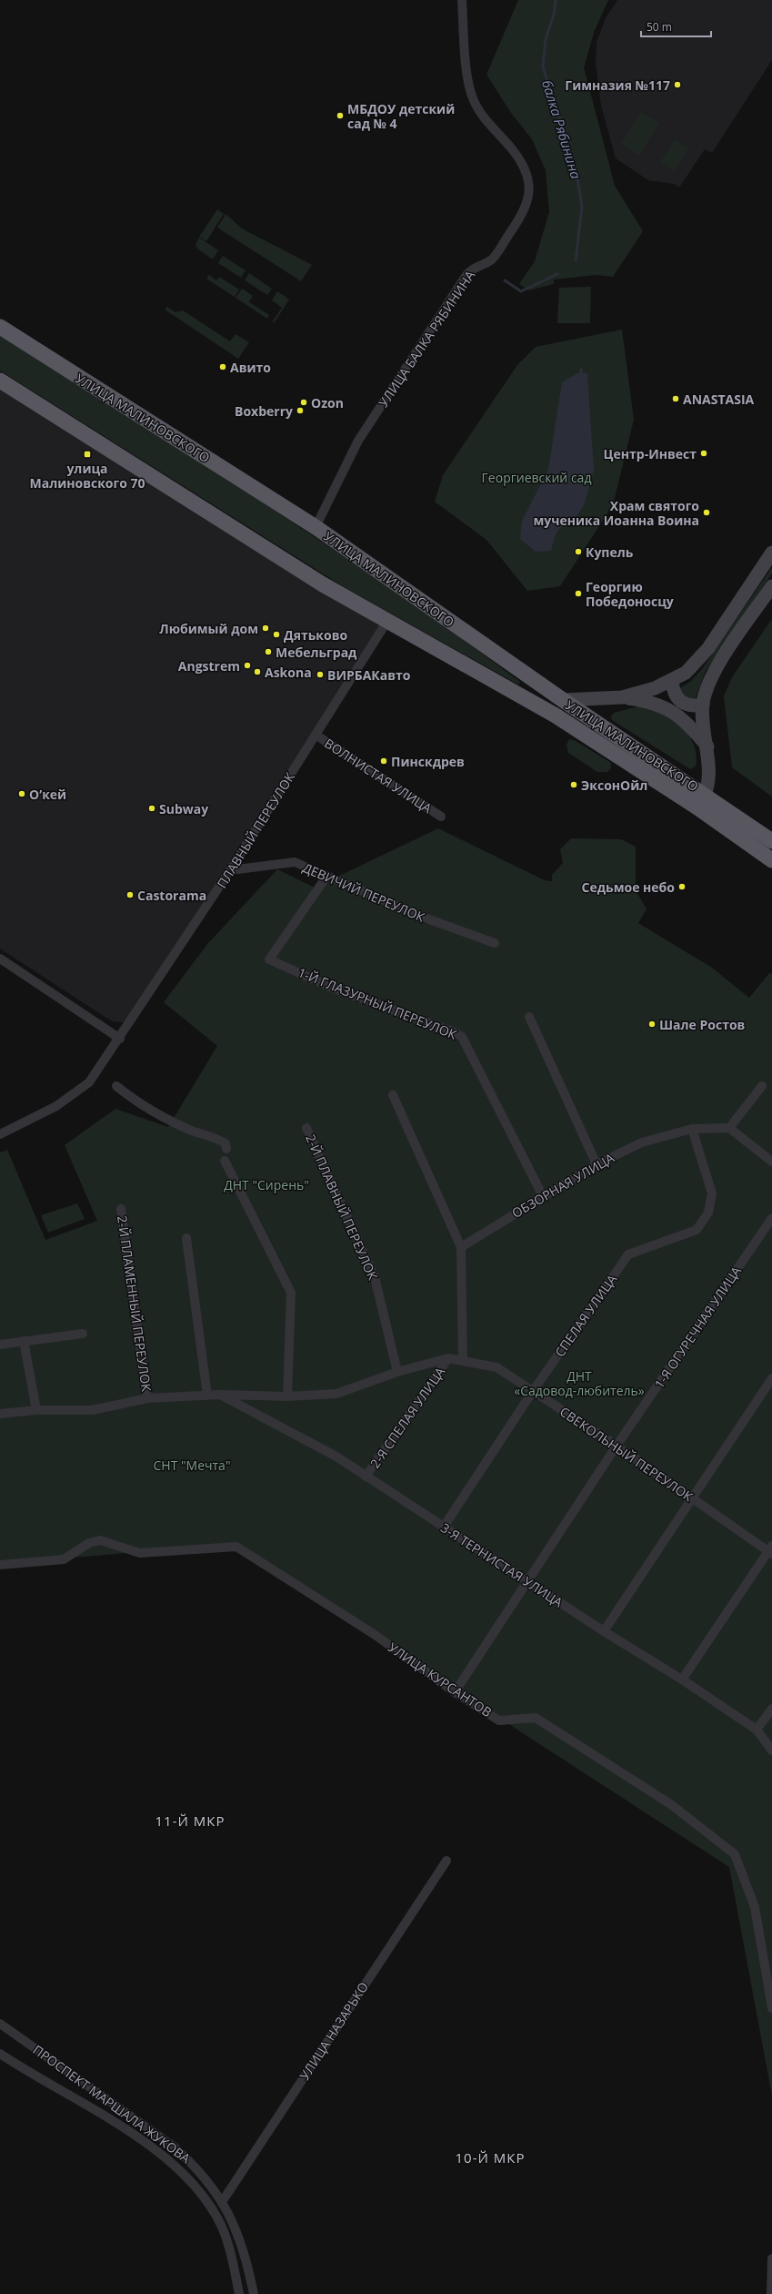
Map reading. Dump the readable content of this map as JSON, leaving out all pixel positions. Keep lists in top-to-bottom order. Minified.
{"streets":{"highway":["УЛИЦА МАЛИНОВСКОГО"],"street":["УЛИЦА БАЛКА РЯБИНИНА","ВОЛНИСТАЯ УЛИЦА","ПЛАВНЫЙ ПЕРЕУЛОК","ДЕВИЧИЙ ПЕРЕУЛОК","1-Й ГЛАЗУРНЫЙ ПЕРЕУЛОК","ОБЗОРНАЯ УЛИЦА","2-Й ПЛАВНЫЙ ПЕРЕУЛОК","2-Й ПЛАМЕННЫЙ ПЕРЕУЛОК","СПЕЛАЯ УЛИЦА","1-Я ОГУРЕЧНАЯ УЛИЦА","2-Я СПЕЛАЯ УЛИЦА","СВЕКОЛЬНЫЙ ПЕРЕУЛОК","3-Я ТЕРНИСТАЯ УЛИЦА","УЛИЦА КУРСАНТОВ","УЛИЦА НАЗАРЬКО","ПРОСПЕКТ МАРШАЛА ЖУКОВА"]},"crossings":[["УЛИЦА БАЛКА РЯБИНИНА","УЛИЦА МАЛИНОВСКОГО"],["УЛИЦА МАЛИНОВСКОГО","ПЛАВНЫЙ ПЕРЕУЛОК"],["ВОЛНИСТАЯ УЛИЦА","ПЛАВНЫЙ ПЕРЕУЛОК"],["ПЛАВНЫЙ ПЕРЕУЛОК","ДЕВИЧИЙ ПЕРЕУЛОК"],["ДЕВИЧИЙ ПЕРЕУЛОК","1-Й ГЛАЗУРНЫЙ ПЕРЕУЛОК"],["1-Й ГЛАЗУРНЫЙ ПЕРЕУЛОК","ОБЗОРНАЯ УЛИЦА"],["ОБЗОРНАЯ УЛИЦА","СПЕЛАЯ УЛИЦА"],["2-Й ПЛАВНЫЙ ПЕРЕУЛОК","СВЕКОЛЬНЫЙ ПЕРЕУЛОК"],["2-Й ПЛАМЕННЫЙ ПЕРЕУЛОК","СВЕКОЛЬНЫЙ ПЕРЕУЛОК"],["СПЕЛАЯ УЛИЦА","СВЕКОЛЬНЫЙ ПЕРЕУЛОК"],["СПЕЛАЯ УЛИЦА","3-Я ТЕРНИСТАЯ УЛИЦА"],["1-Я ОГУРЕЧНАЯ УЛИЦА","СВЕКОЛЬНЫЙ ПЕРЕУЛОК"],["1-Я ОГУРЕЧНАЯ УЛИЦА","3-Я ТЕРНИСТАЯ УЛИЦА"],["1-Я ОГУРЕЧНАЯ УЛИЦА","УЛИЦА КУРСАНТОВ"],["2-Я СПЕЛАЯ УЛИЦА","СВЕКОЛЬНЫЙ ПЕРЕУЛОК"],["2-Я СПЕЛАЯ УЛИЦА","3-Я ТЕРНИСТАЯ УЛИЦА"],["СВЕКОЛЬНЫЙ ПЕРЕУЛОК","3-Я ТЕРНИСТАЯ УЛИЦА"],["УЛИЦА НАЗАРЬКО","ПРОСПЕКТ МАРШАЛА ЖУКОВА"]],"districts":["11-Й МКР","10-Й МКР"],"water":["балка Рябинина"],"parks":["Георгиевский сад","ДНТ \"Сирень\"","ДНТ «Садовод-любитель»","СНТ \"Мечта\""],"places":{"other":["Гимназия №117","МБДОУ детский сад № 4","Авито","ANASTASIA","Ozon","Boxberry","Центр-Инвест","Храм святого мученика Иоанна Воина","Купель","Георгию Победоносцу","Любимый дом","Дятьково","Мебельград","Angstrem","Askona","ВИРБАКавто","Пинскдрев","ЭксонОйл","О’кей","Subway","Седьмое небо","Castorama","Шале Ростов"],"transit":["улица Малиновского 70"]},"scale_bar":"50 m"}
